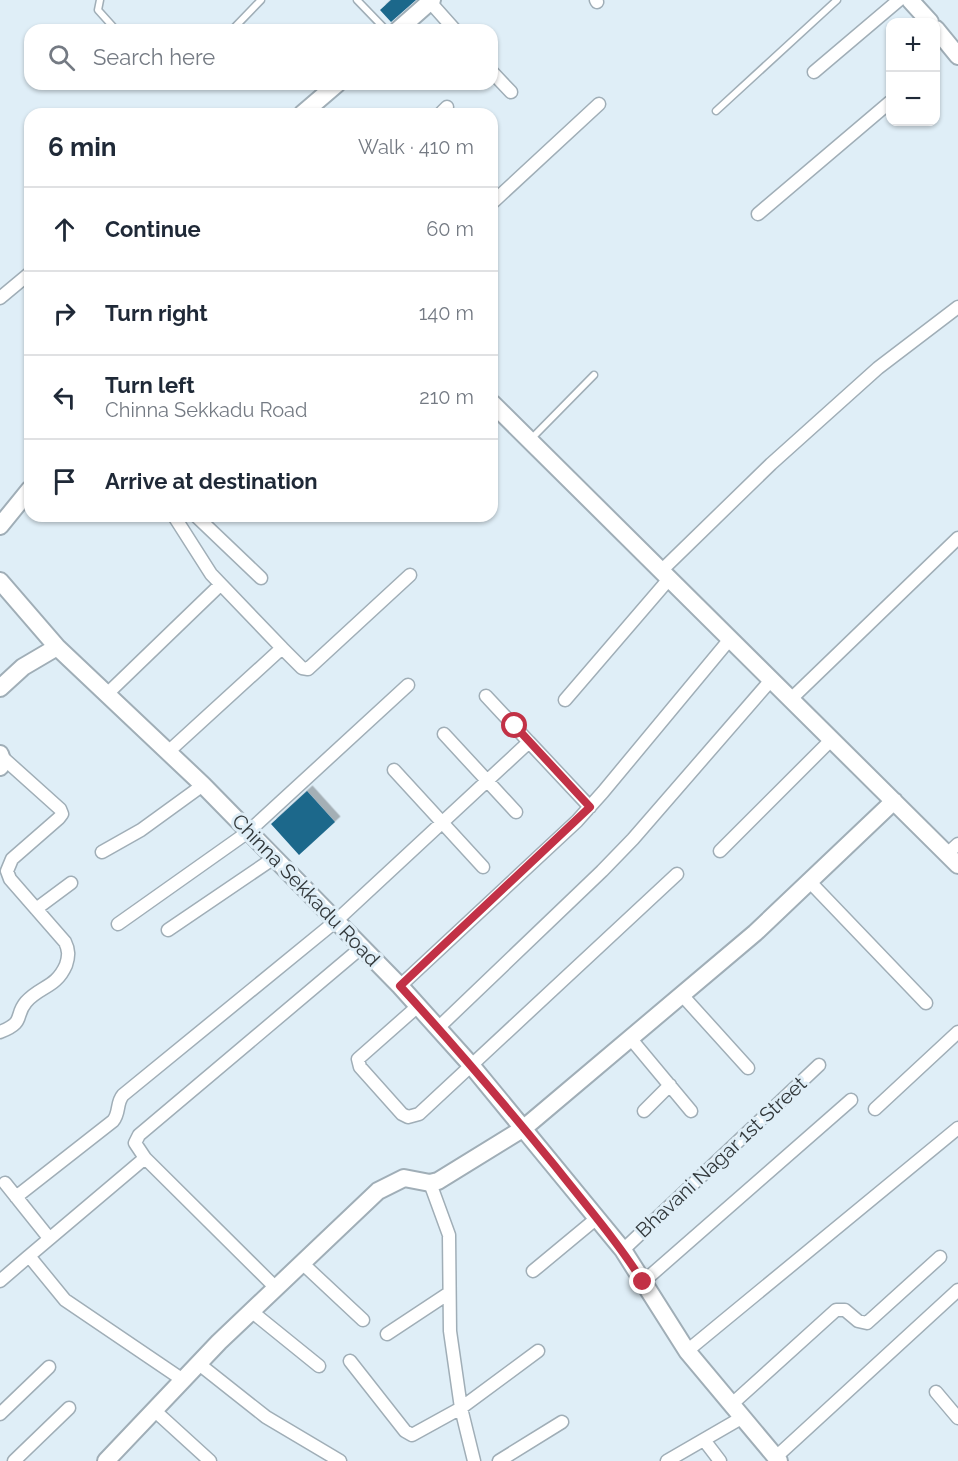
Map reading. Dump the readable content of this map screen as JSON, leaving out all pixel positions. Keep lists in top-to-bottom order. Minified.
{"streets":{"street":["Chinna Sekkadu Road","Bhavani Nagar 1st Street"]},"crossings":[["Chinna Sekkadu Road","Bhavani Nagar 1st Street"]],"page":{"map_buttons":["+","−"],"search":"Search here","heading":["6 min","Walk · 410 m"],"list":[["Continue","60 m"],["Turn right","140 m"],["Turn left","Chinna Sekkadu Road","210 m"],"Arrive at destination"]}}
